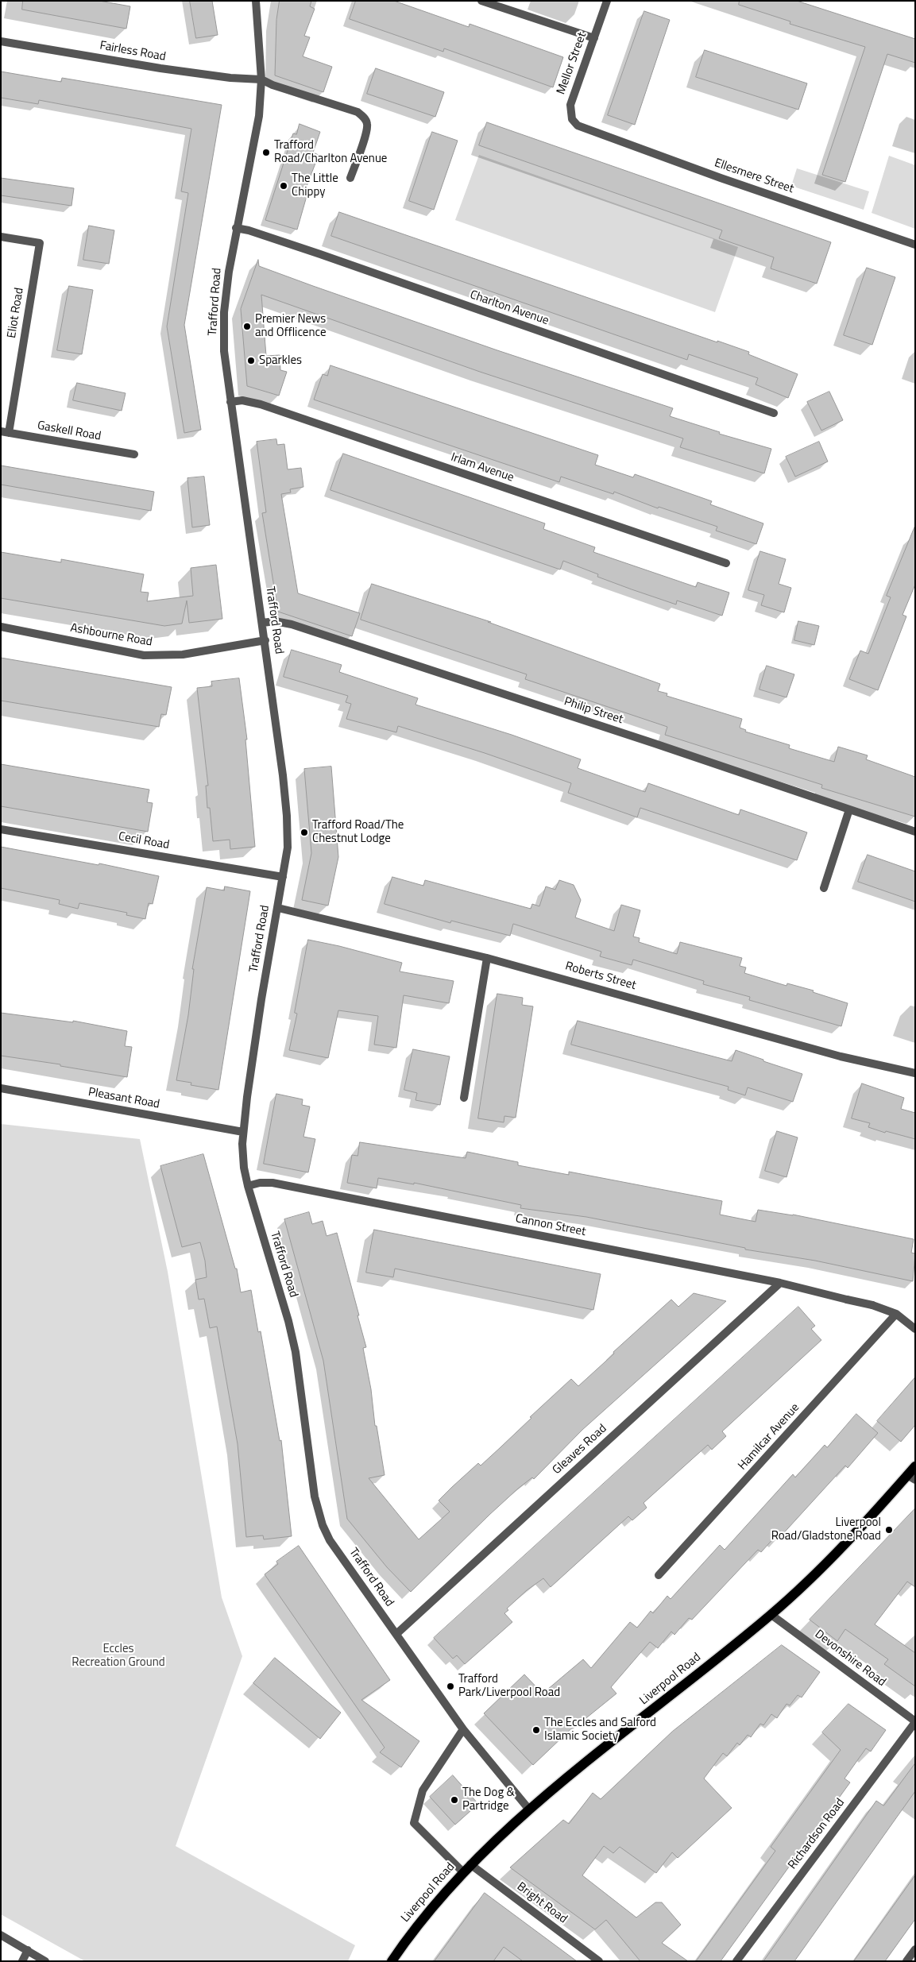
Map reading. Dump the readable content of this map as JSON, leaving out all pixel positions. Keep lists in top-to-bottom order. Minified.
{"streets":{"main road":["Liverpool Road"],"street":["Fairless Road","Mellor Street","Ellesmere Street","Trafford Road","Charlton Avenue","Eliot Road","Gaskell Road","Irlam Avenue","Ashbourne Road","Philip Street","Cecil Road","Roberts Street","Pleasant Road","Cannon Street","Hamilcar Avenue","Gleaves Road","Devonshire Road","Richardson Road","Bright Road"]},"crossings":[["Fairless Road","Trafford Road"],["Mellor Street","Ellesmere Street"],["Trafford Road","Charlton Avenue"],["Trafford Road","Irlam Avenue"],["Trafford Road","Ashbourne Road"],["Trafford Road","Philip Street"],["Trafford Road","Cecil Road"],["Trafford Road","Roberts Street"],["Trafford Road","Pleasant Road"],["Trafford Road","Cannon Street"],["Trafford Road","Gleaves Road"],["Trafford Road","Liverpool Road"],["Eliot Road","Gaskell Road"],["Cannon Street","Hamilcar Avenue"],["Cannon Street","Gleaves Road"],["Devonshire Road","Liverpool Road"],["Devonshire Road","Richardson Road"],["Liverpool Road","Bright Road"]],"parks":["Eccles Recreation Ground"],"places":["Trafford Road/Charlton Avenue","The Little Chippy","Premier News and Offlicence","Sparkles","Trafford Road/The Chestnut Lodge","Liverpool Road/Gladstone Road","Trafford Park/Liverpool Road","The Eccles and Salford Islamic Society","The Dog & Partridge"]}
